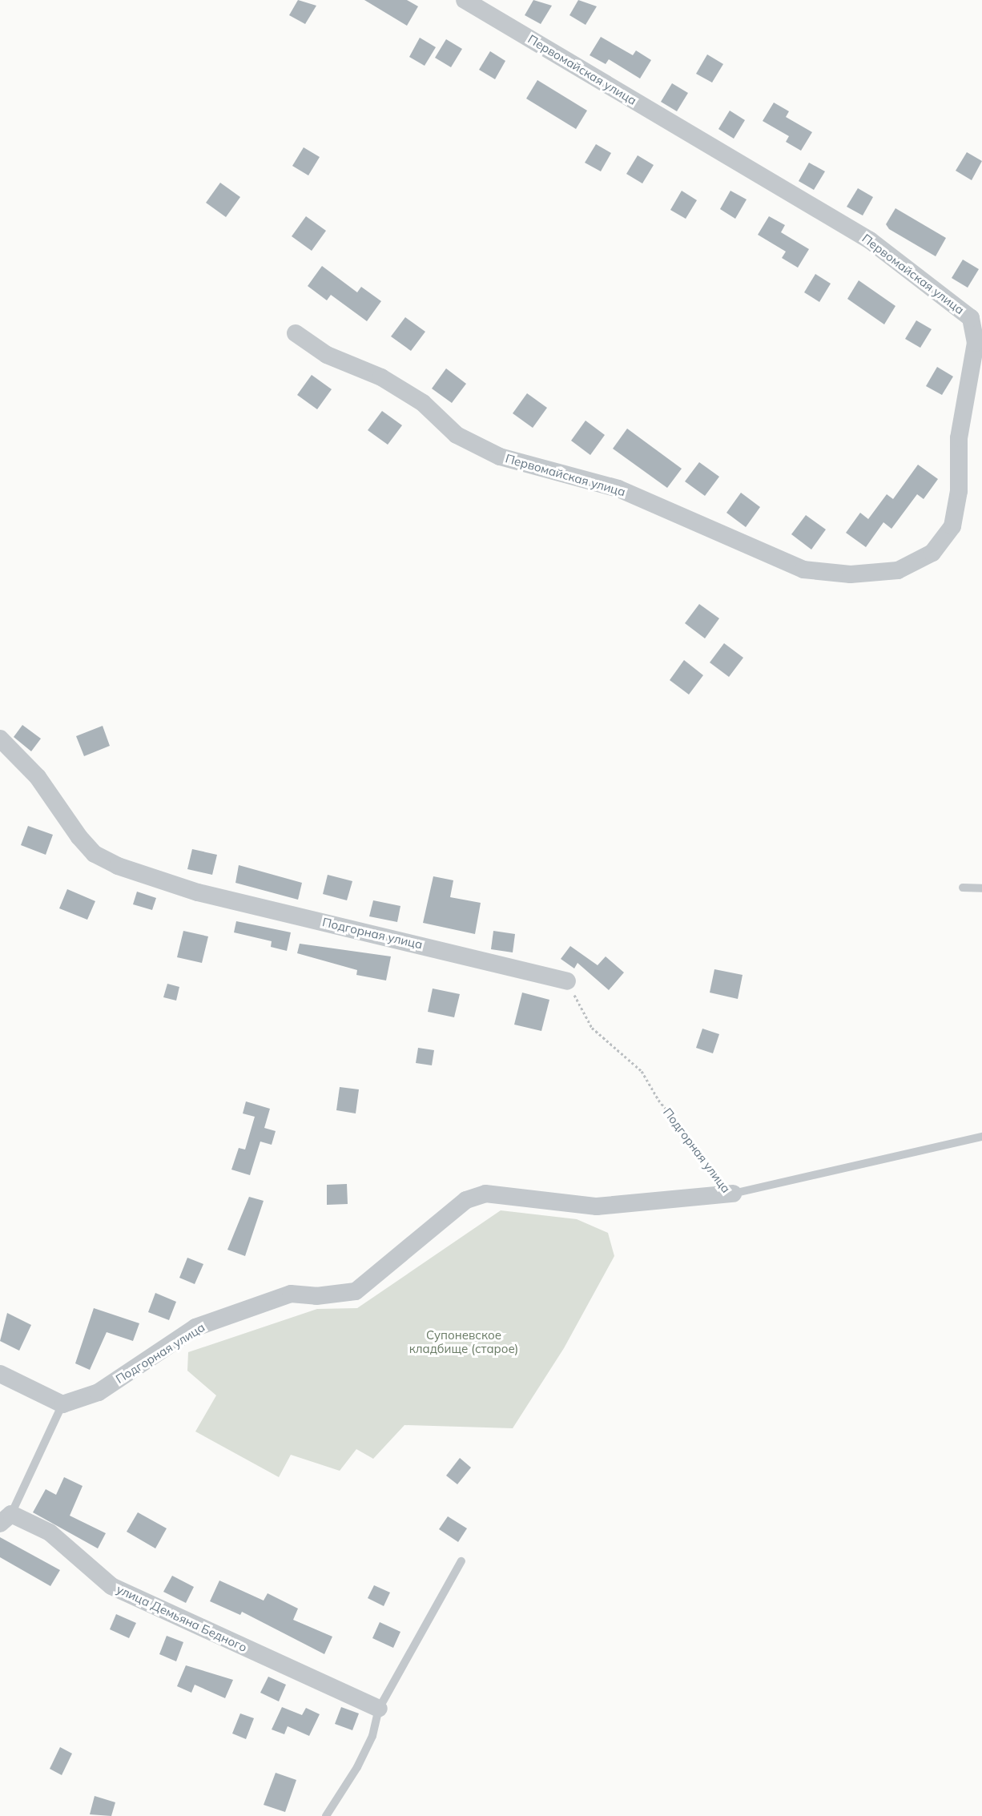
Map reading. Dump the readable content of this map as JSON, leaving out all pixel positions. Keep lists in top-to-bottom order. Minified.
{"streets":{"street":["Первомайская улица","Подгорная улица","улица Демьяна Бедного"]},"parks":["Супоневское кладбище (старое)"]}
